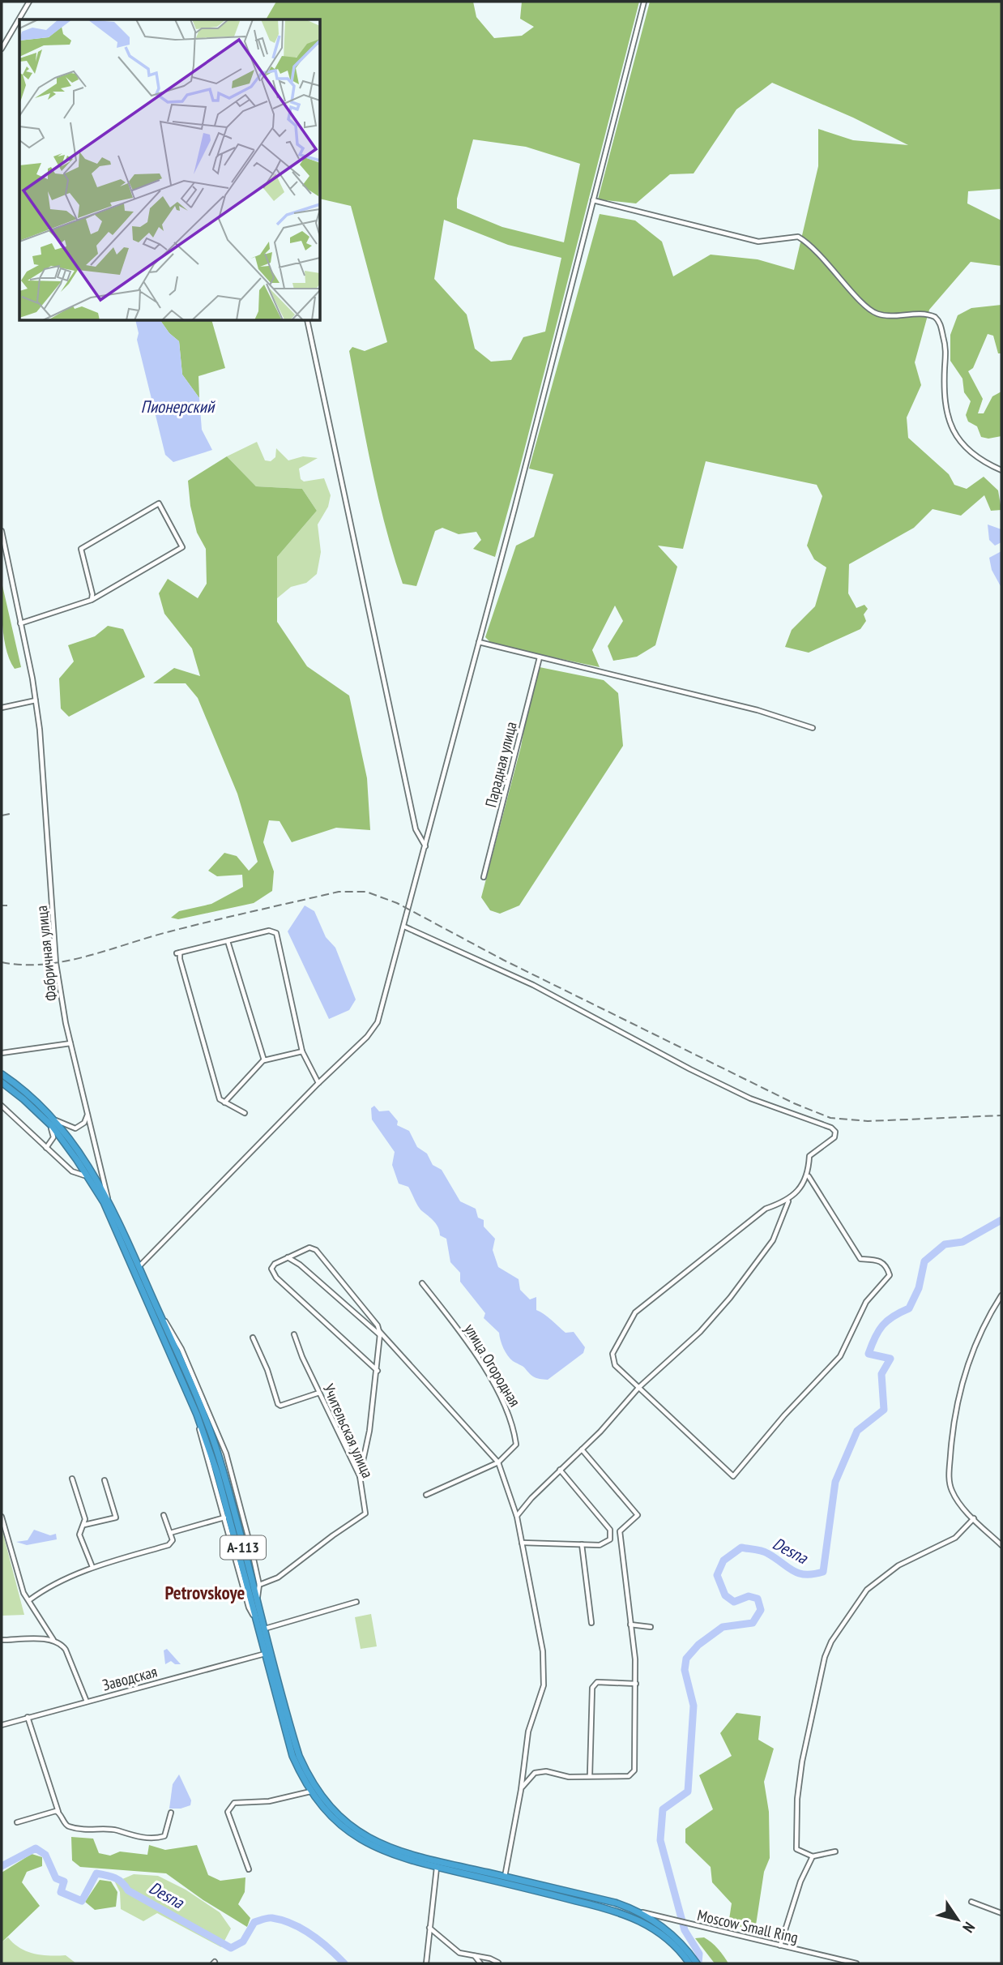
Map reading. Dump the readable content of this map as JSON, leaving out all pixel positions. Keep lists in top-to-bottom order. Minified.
{"streets":{"highway":["А-113"],"street":["Парадная улица","Фабричная улица","улица Огородная","Учительская улица","Заводская","Moscow Small Ring"]},"crossings":[["Фабричная улица","А-113"],["А-113","Заводская"],["А-113","Moscow Small Ring"]],"districts":["Petrovskoye"],"water":["Пионерский","Desna"],"north":"bottom right"}
